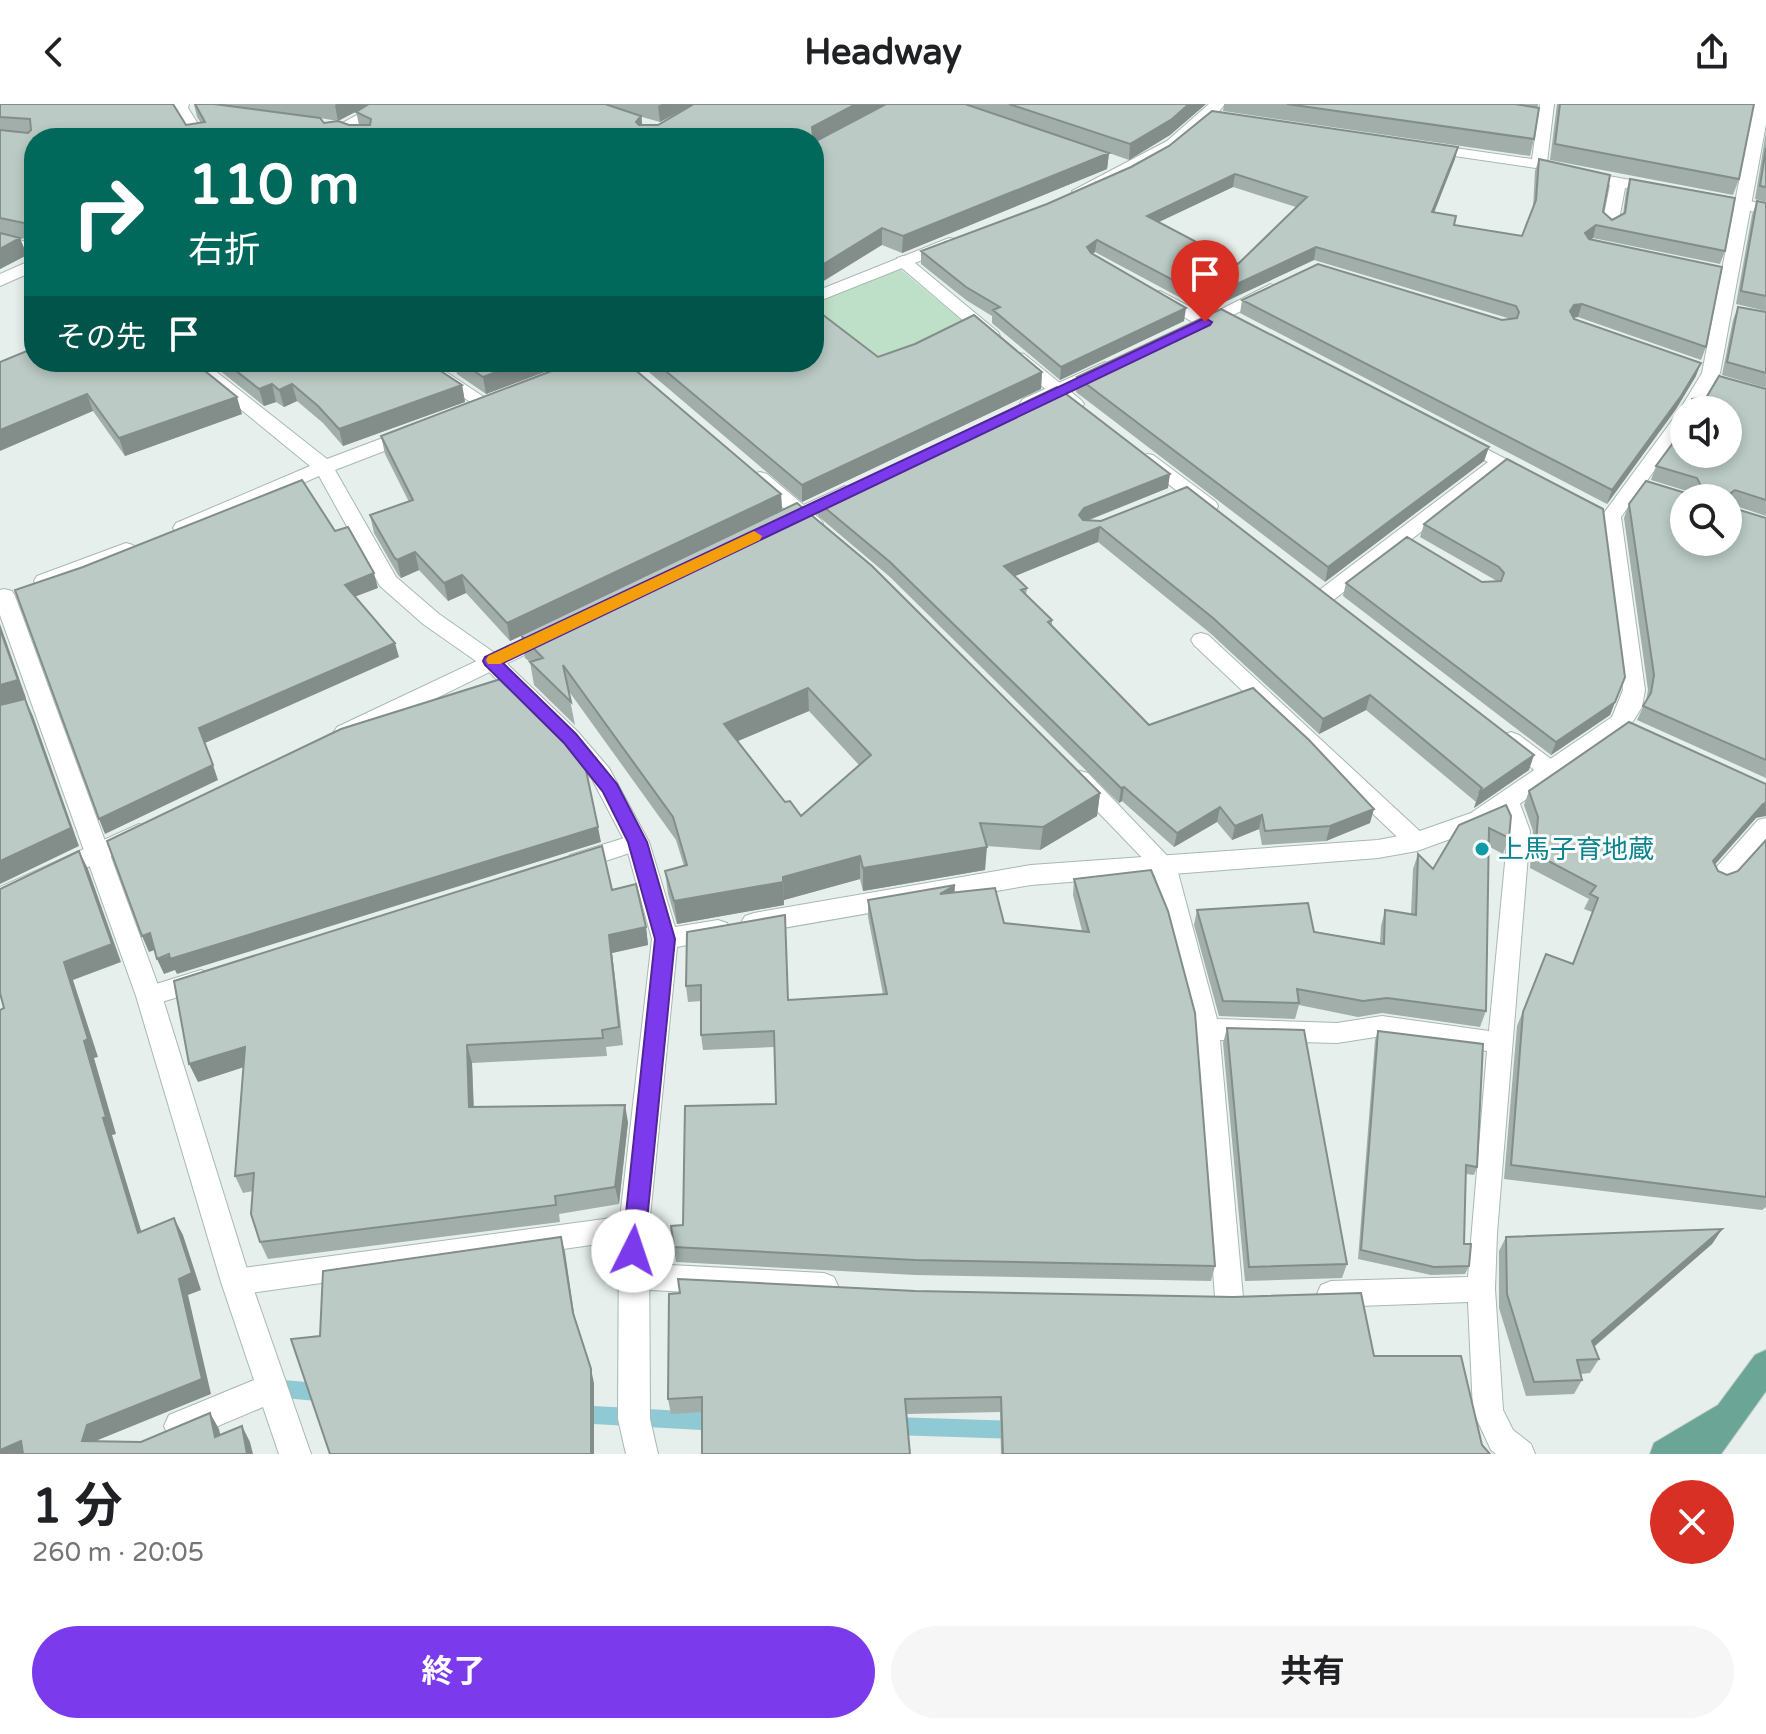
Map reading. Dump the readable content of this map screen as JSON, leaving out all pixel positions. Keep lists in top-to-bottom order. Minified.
{"places":["上馬子育地蔵"],"page":{"header":"Headway","turn":["110 m","右折"],"then":"その先","heading":["1 分","260 m · 20:05"],"buttons":["終了","共有"]}}
